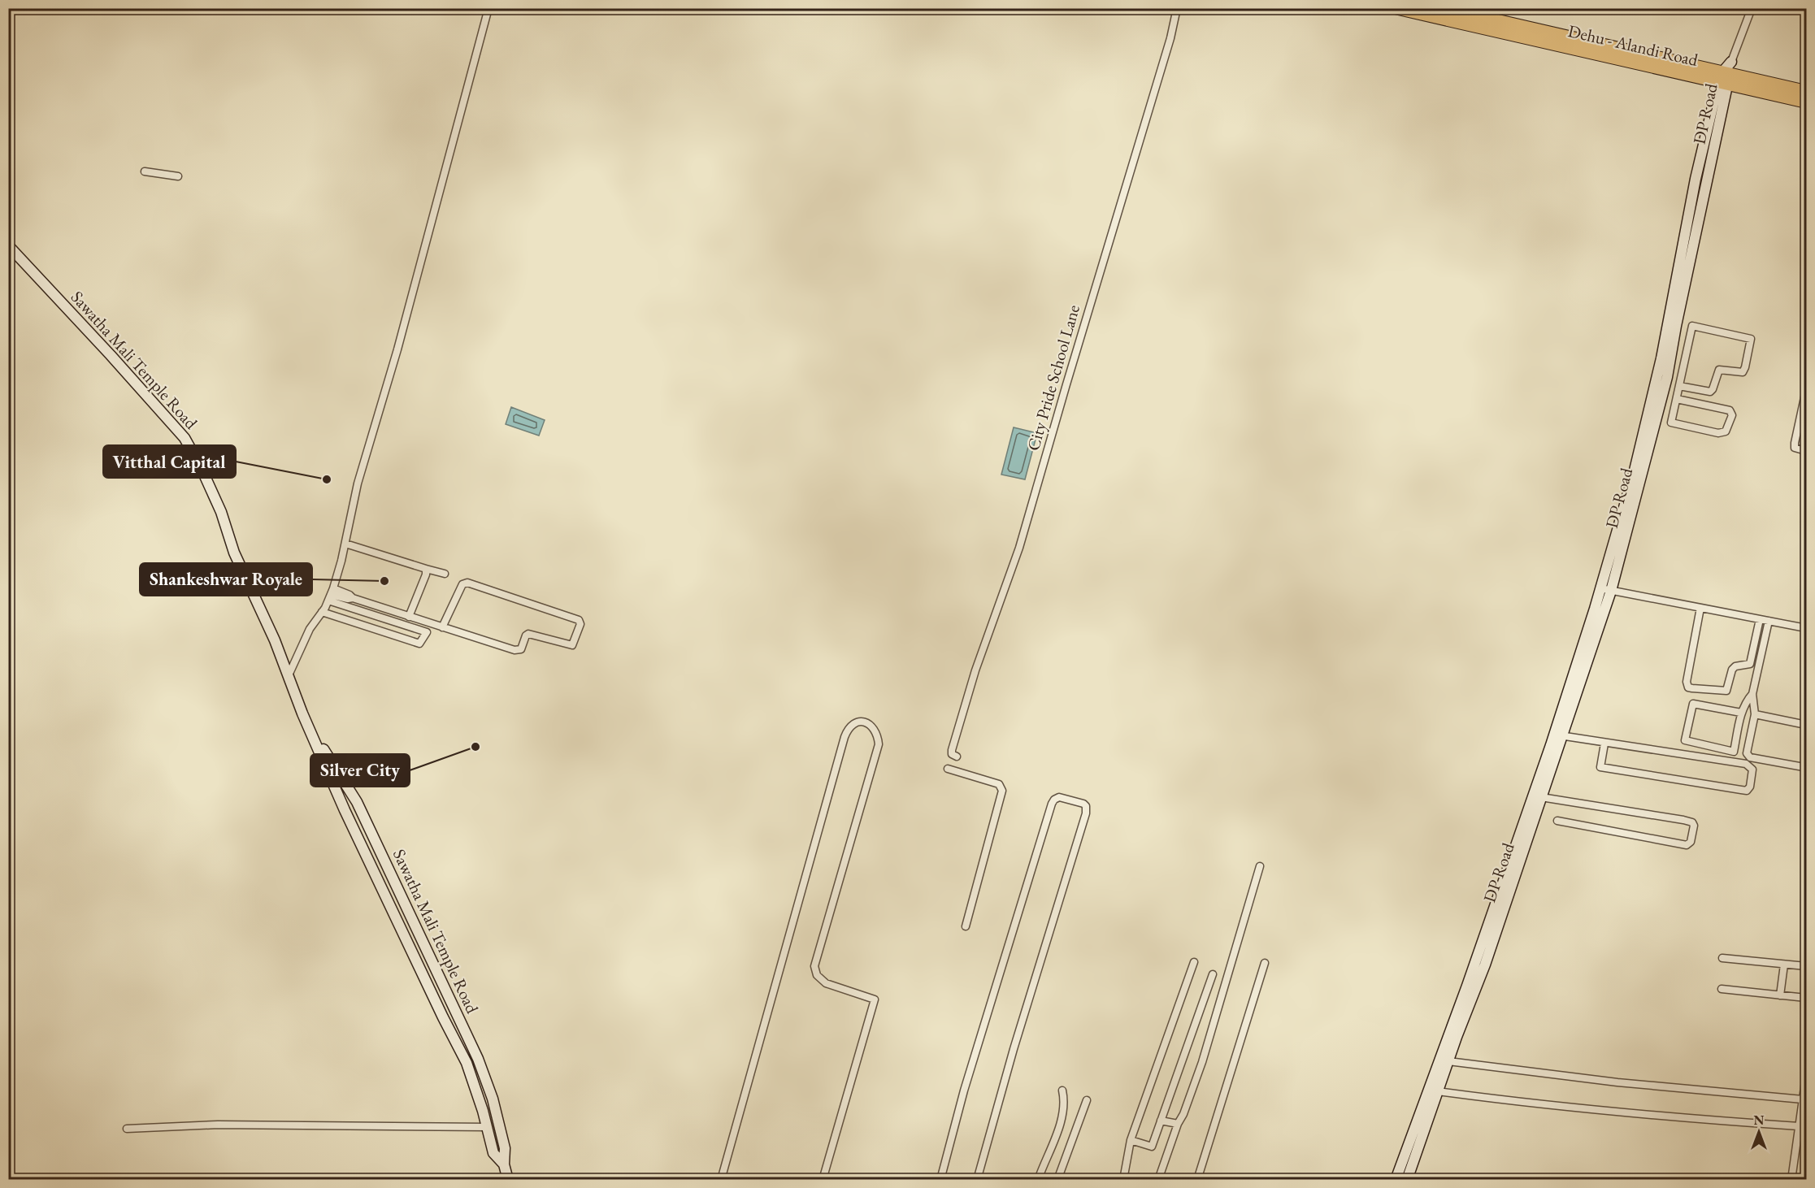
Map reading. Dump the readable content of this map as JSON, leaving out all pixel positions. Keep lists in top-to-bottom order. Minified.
{"streets":{"main road":["Dehu - Alandi Road"],"street":["DP Road","Sawatha Mali Temple Road","City Pride School Lane"]},"crossings":[["Dehu - Alandi Road","DP Road"]],"places":["Vitthal Capital","Shankeshwar Royale","Silver City"],"north":"top"}
